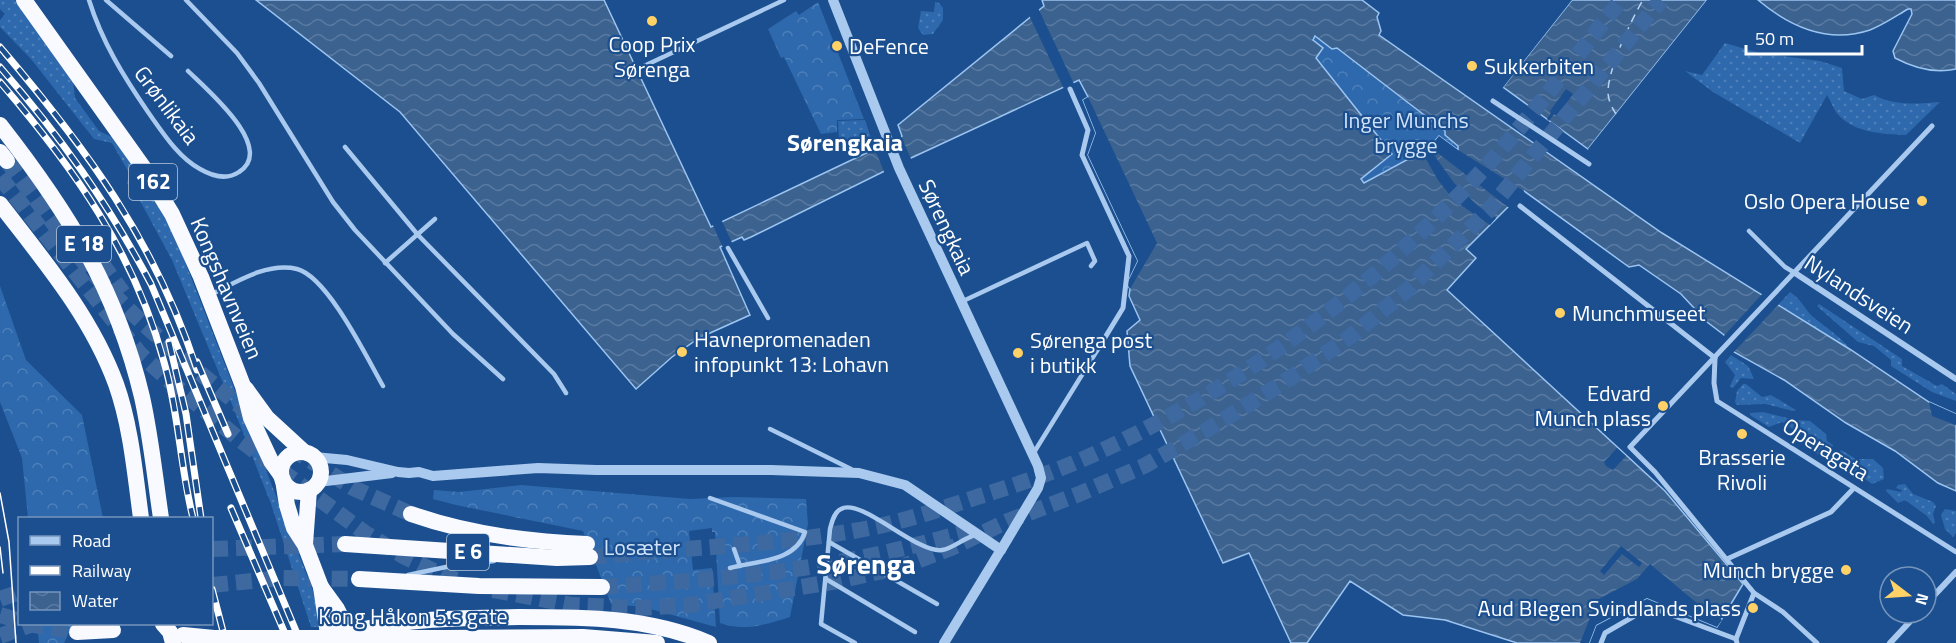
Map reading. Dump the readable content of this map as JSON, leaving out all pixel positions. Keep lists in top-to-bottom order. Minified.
{"streets":{"highway":["162","E 18","Kongshavnveien","E 6","Kong Håkon 5.s gate"],"street":["Sørengkaia","Nylandsveien","Operagata"],"lane":["Grønlikaia"]},"crossings":[["162","Kongshavnveien"]],"districts":["Sørengkaia","Sørenga"],"parks":["Inger Munchs brygge","Losæter"],"places":["Coop Prix Sørenga","DeFence","Sukkerbiten","Oslo Opera House","Munchmuseet","Havnepromenaden infopunkt 13: Lohavn","Sørenga post i butikk","Edvard Munch plass","Brasserie Rivoli","Munch brygge","Aud Blegen Svindlands plass"],"legend":["Road","Railway","Water"],"scale_bar":"50 m","north":"right"}
